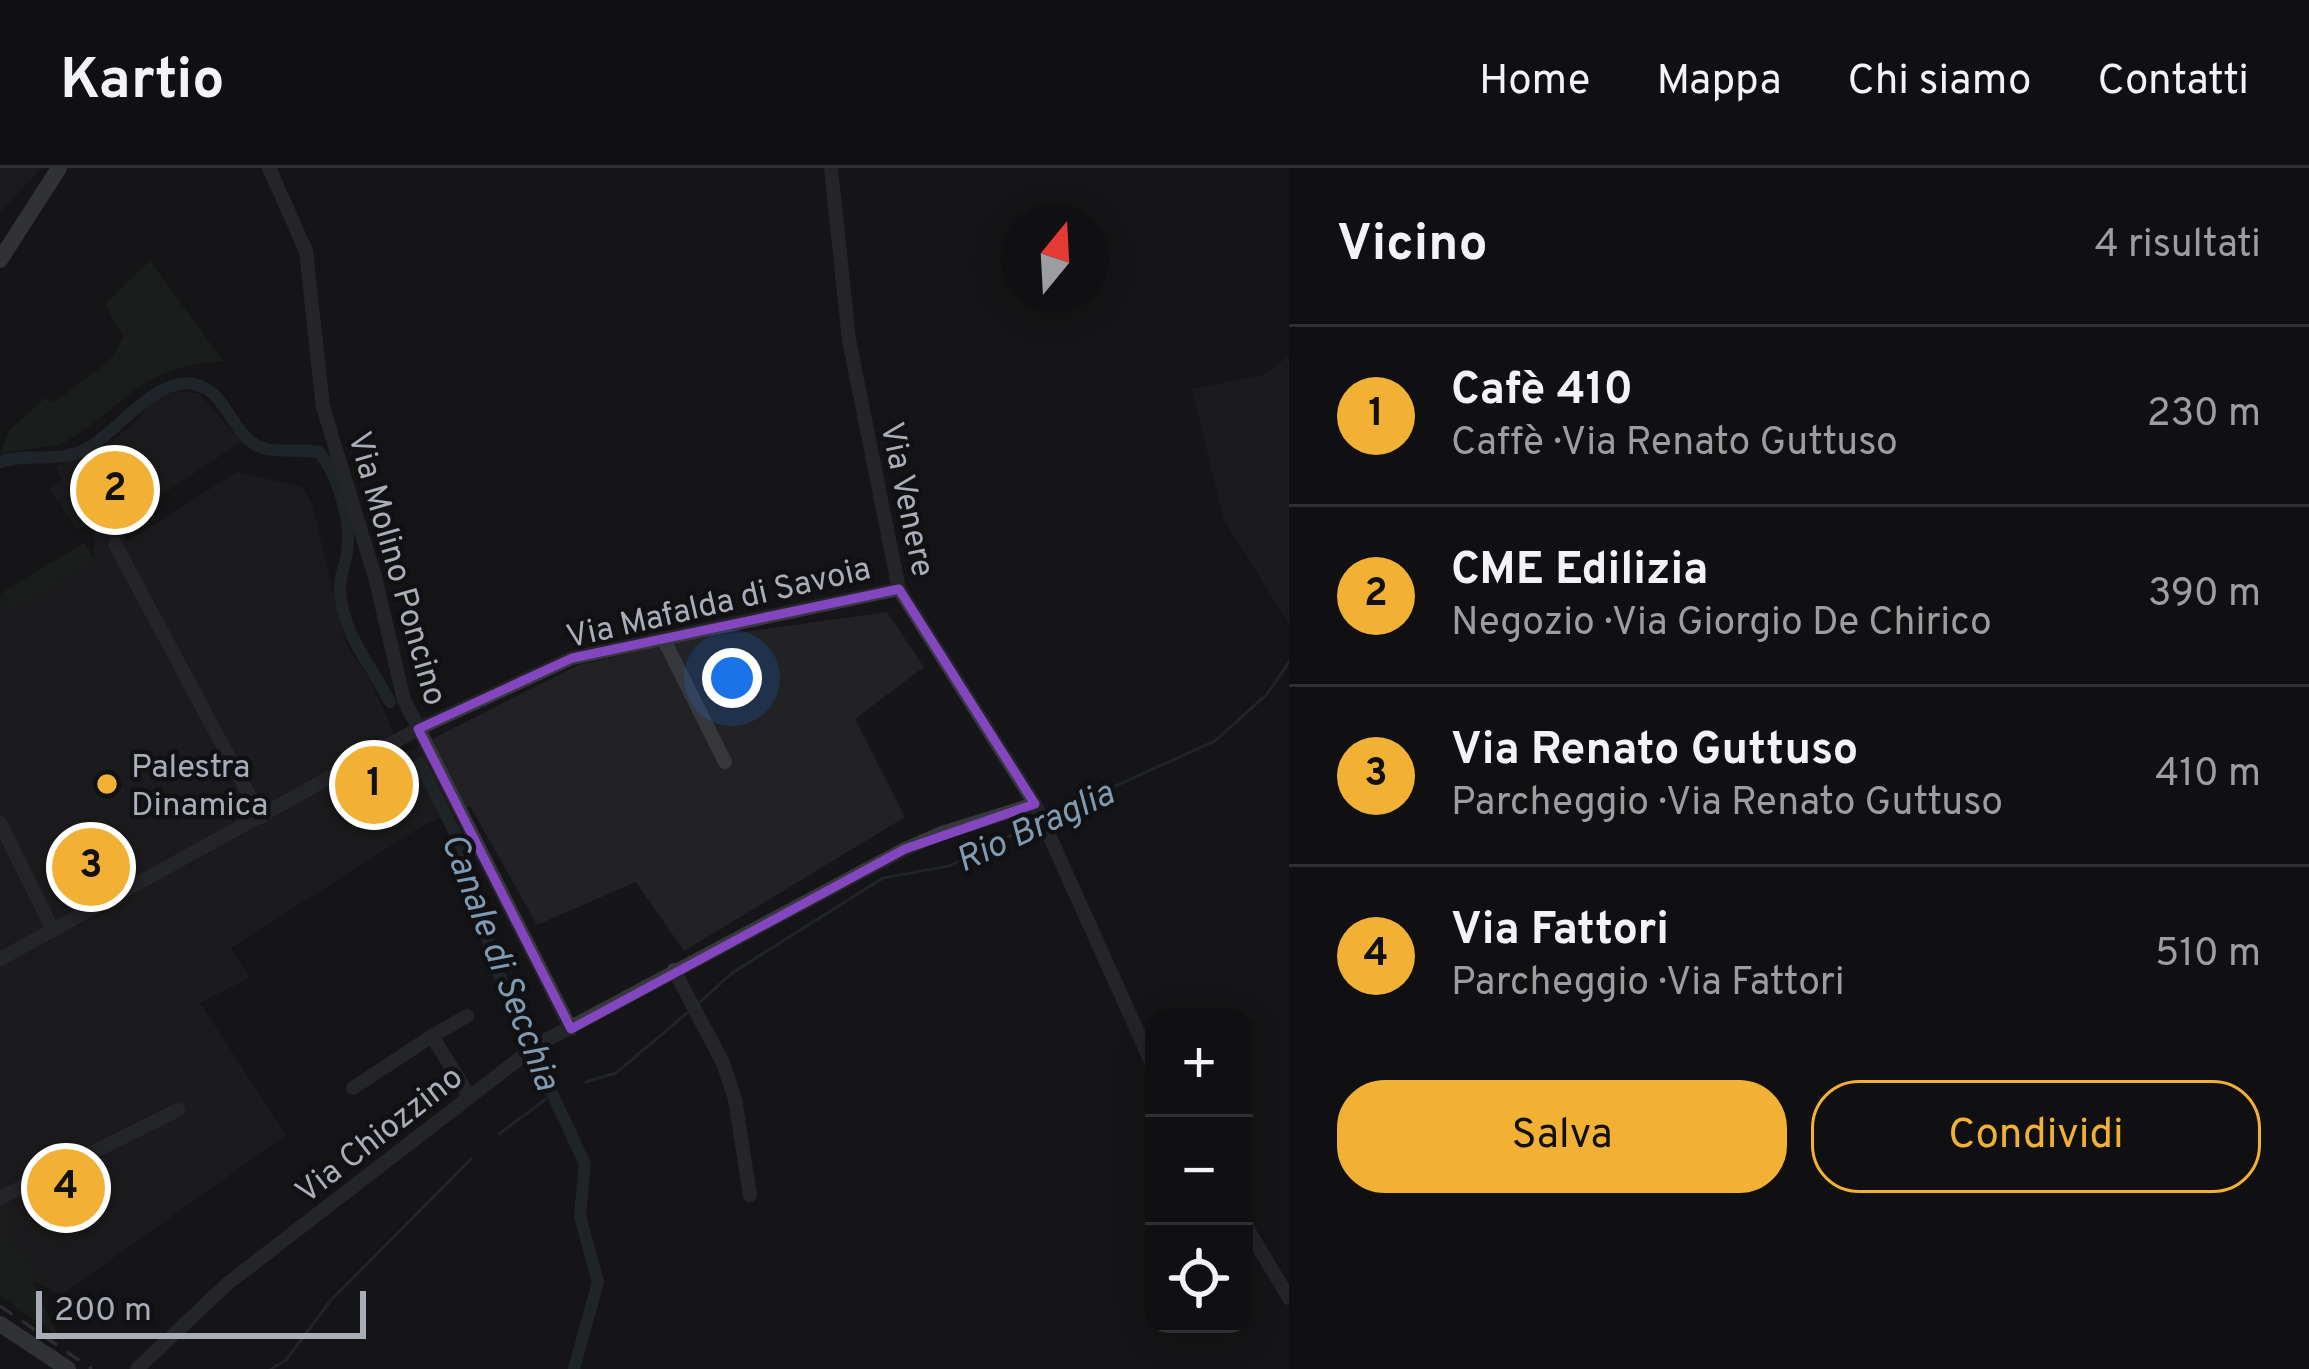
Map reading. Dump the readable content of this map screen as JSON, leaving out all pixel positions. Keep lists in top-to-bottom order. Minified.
{"streets":{"street":["Via Venere","Via Molino Poncino","Via Mafalda di Savoia","Via Chiozzino"]},"crossings":[["Via Venere","Via Mafalda di Savoia"],["Via Venere","Via Chiozzino"],["Via Molino Poncino","Via Mafalda di Savoia"],["Via Molino Poncino","Via Chiozzino"]],"water":["Rio Braglia","Canale di Secchia"],"places":["Palestra Dinamica"],"scale_bar":"200 m","north":"top","page":{"header":"Kartio","nav":["Home","Mappa","Chi siamo","Contatti"],"heading":["Vicino","4 risultati"],"list":[{"mark":"1","name":"Cafè 410","note":"Caffè · Via Renato Guttuso","value":"230 m"},{"mark":"2","name":"CME Edilizia","note":"Negozio · Via Giorgio De Chirico","value":"390 m"},{"mark":"3","name":"Via Renato Guttuso","note":"Parcheggio · Via Renato Guttuso","value":"410 m"},{"mark":"4","name":"Via Fattori","note":"Parcheggio · Via Fattori","value":"510 m"}],"pins":["2","1","3","4"],"map_buttons":["+","−"],"buttons":["Salva","Condividi"],"scale":"200 m"}}
